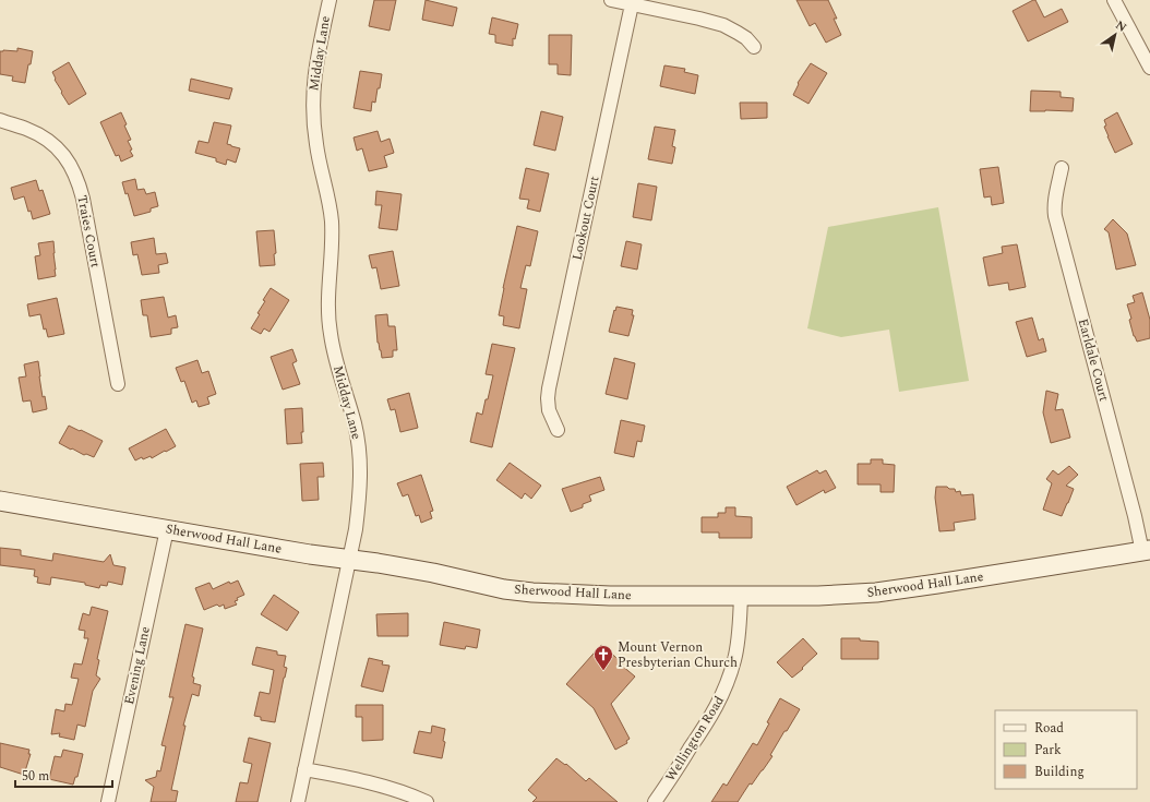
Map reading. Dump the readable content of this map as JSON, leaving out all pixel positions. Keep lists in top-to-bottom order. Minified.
{"streets":{"main road":["Sherwood Hall Lane"],"street":["Midday Lane","Lookout Court","Traies Court","Earldale Court","Evening Lane","Wellington Road"]},"crossings":[["Midday Lane","Sherwood Hall Lane"],["Earldale Court","Sherwood Hall Lane"],["Sherwood Hall Lane","Evening Lane"],["Sherwood Hall Lane","Wellington Road"]],"places":{"church":["Mount Vernon Presbyterian Church"]},"legend":["Road","Park","Building"],"scale_bar":"50 m","north":"top right"}
